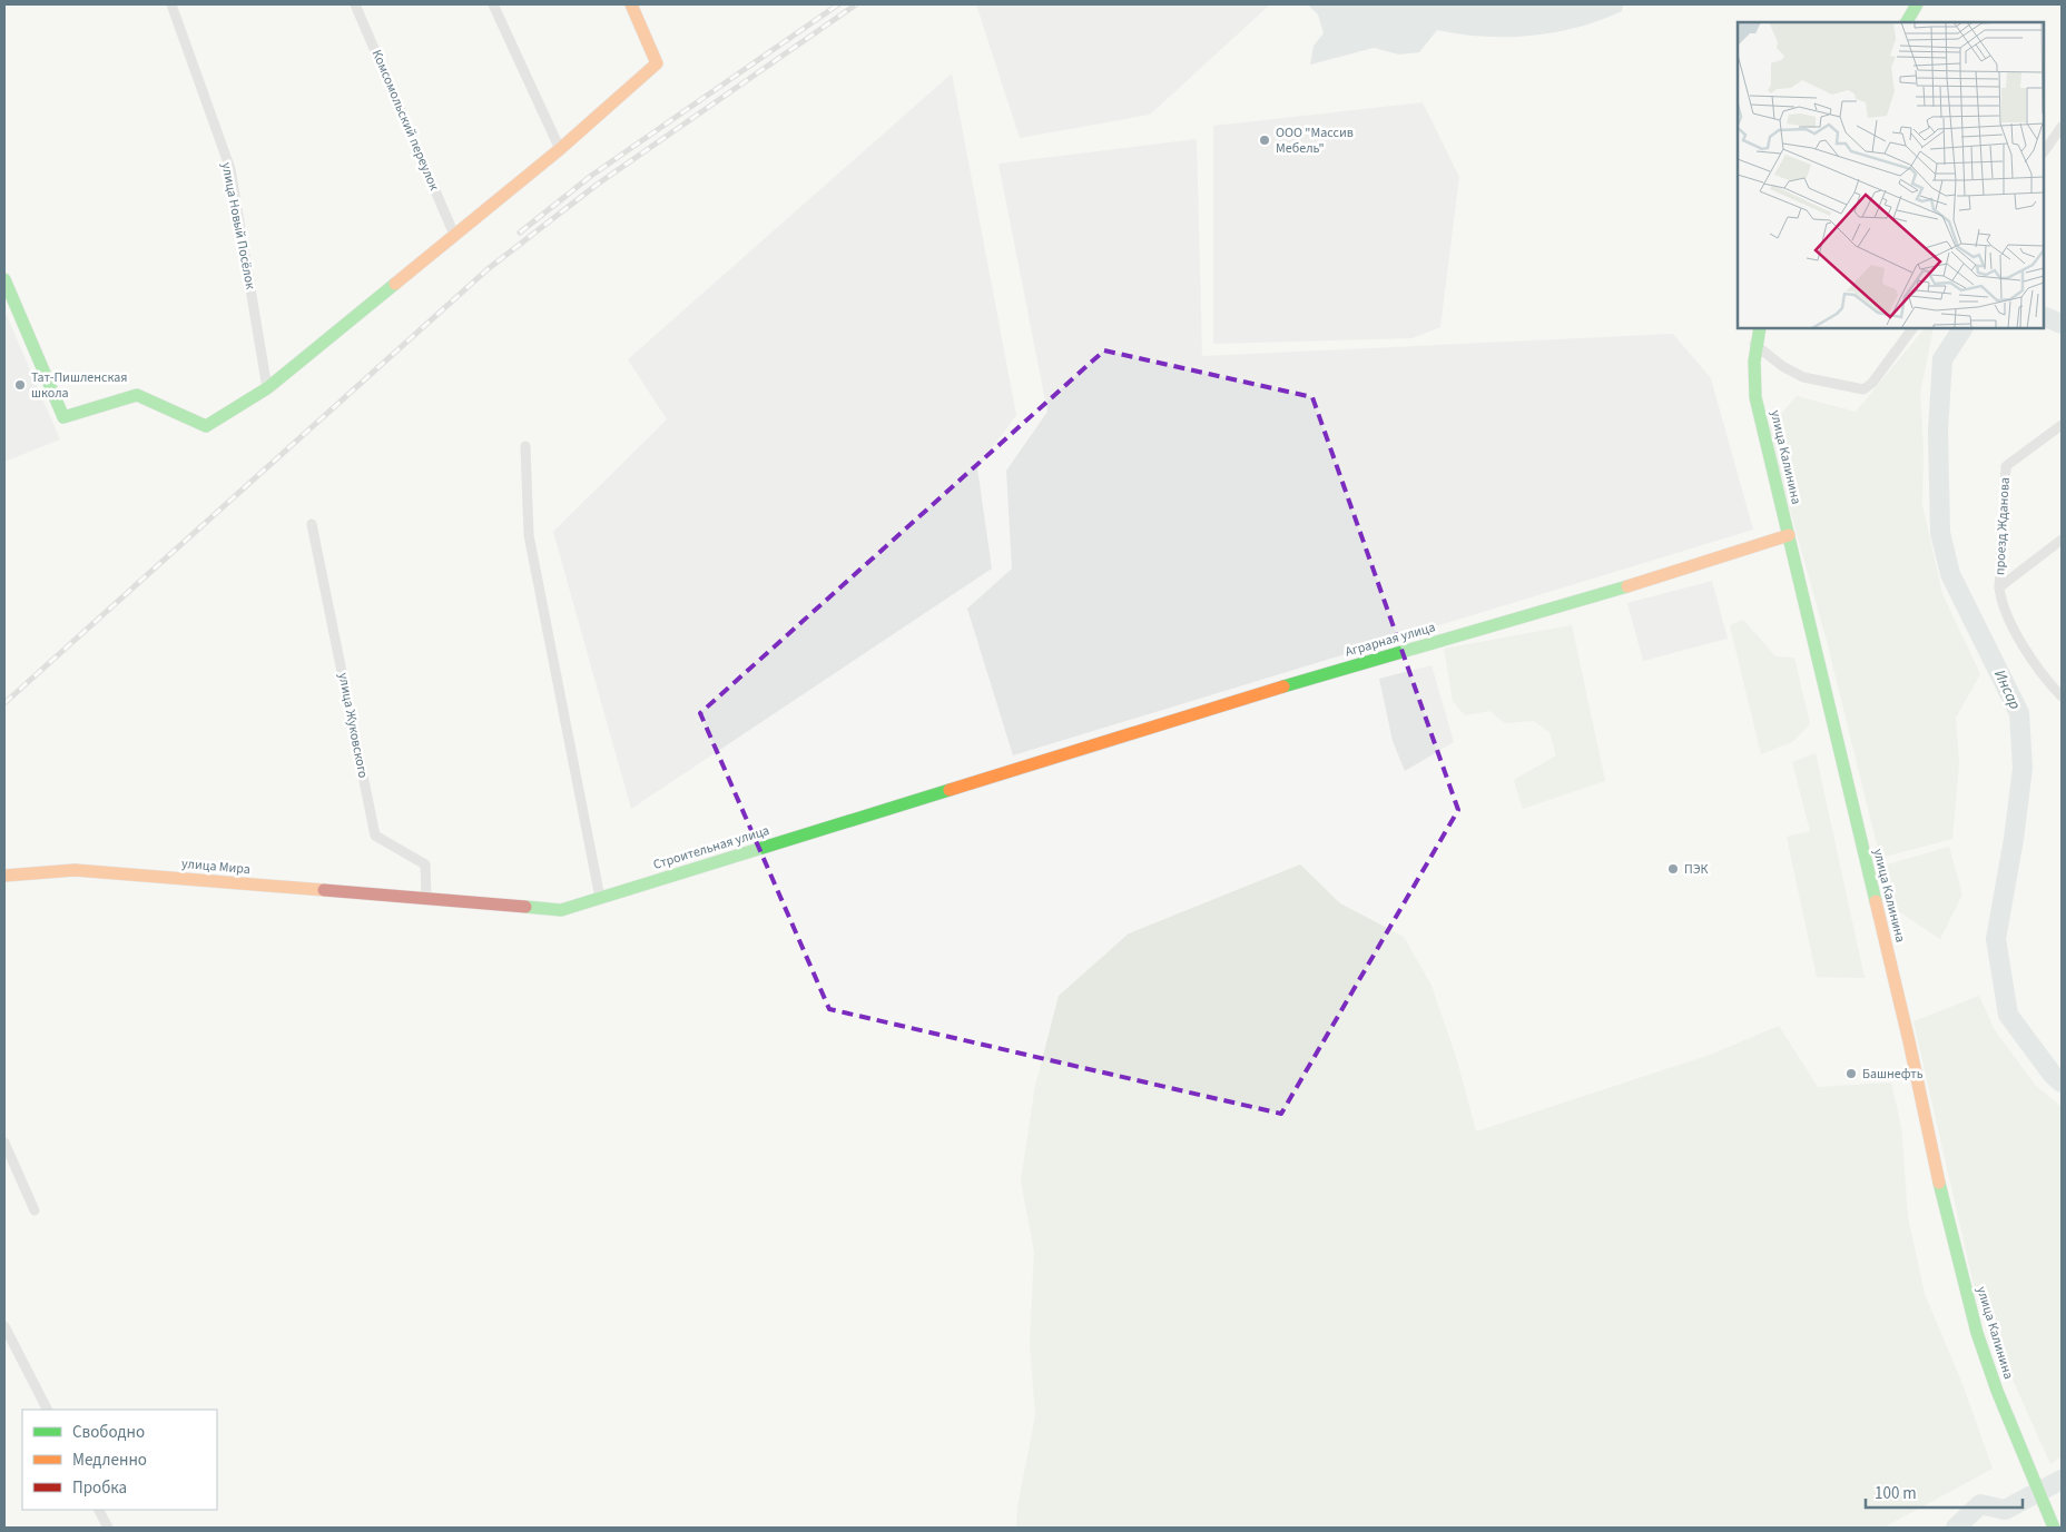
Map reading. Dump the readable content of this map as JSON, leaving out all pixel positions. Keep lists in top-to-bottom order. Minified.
{"streets":{"street":["Комсомольский переулок","улица Новый Посёлок","улица Калинина","проезд Жданова","Аграрная улица","улица Жуковского","Строительная улица","улица Мира"]},"crossings":[["улица Калинина","Аграрная улица"],["Аграрная улица","Строительная улица"],["улица Жуковского","Строительная улица"],["улица Жуковского","улица Мира"],["Строительная улица","улица Мира"]],"water":["Инсар"],"places":["ООО \"Массив Мебель\"","Тат-Пишленская школа","ПЭК","Башнефть"],"legend":["Свободно","Медленно","Пробка"],"scale_bar":"100 m"}
